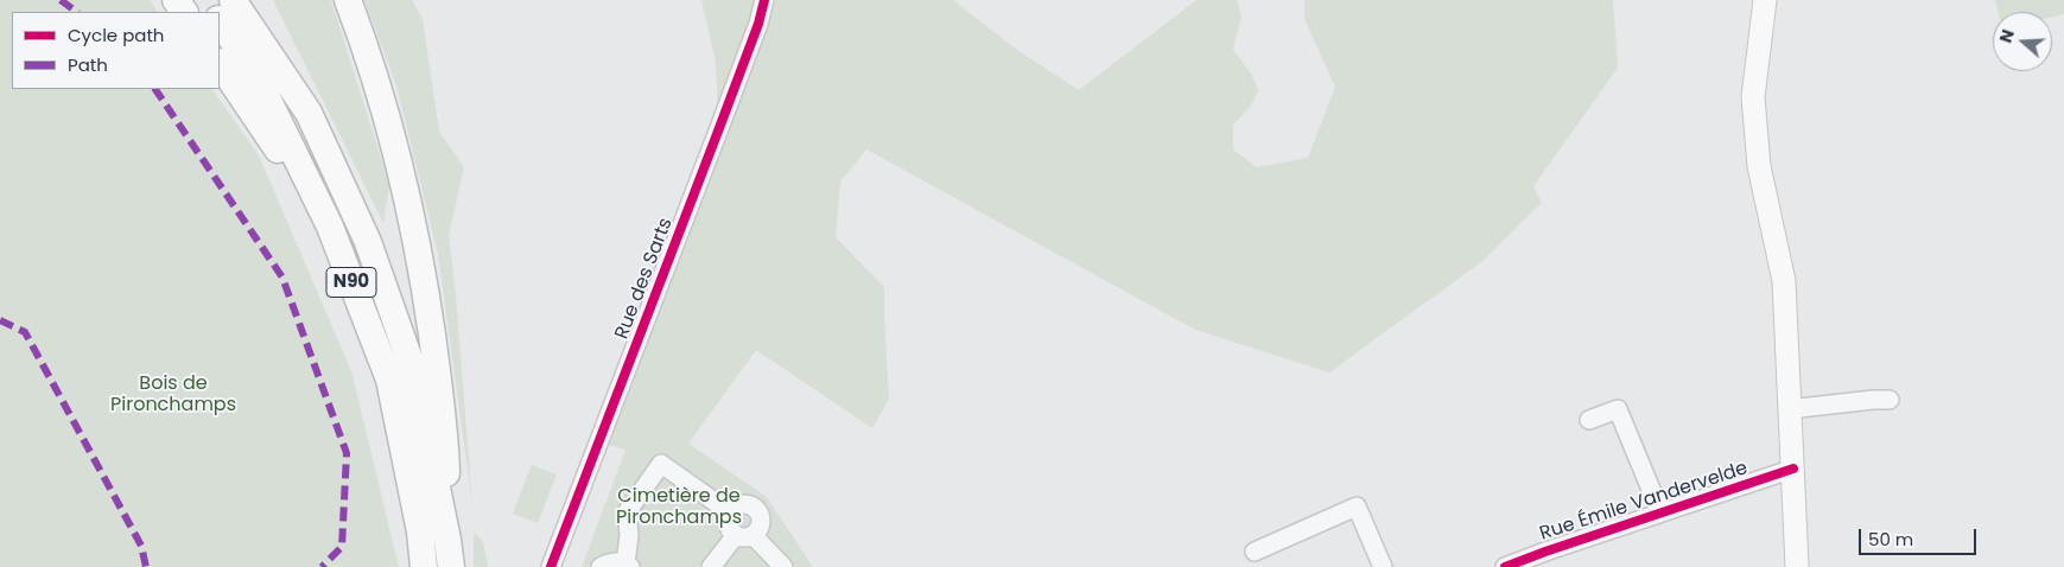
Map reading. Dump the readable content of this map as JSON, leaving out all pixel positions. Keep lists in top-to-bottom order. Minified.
{"streets":{"highway":["N90"],"street":["Rue des Sarts","Rue Émile Vandervelde"]},"parks":["Bois de Pironchamps","Cimetière de Pironchamps"],"legend":["Cycle path","Path"],"scale_bar":"50 m","north":"left"}
